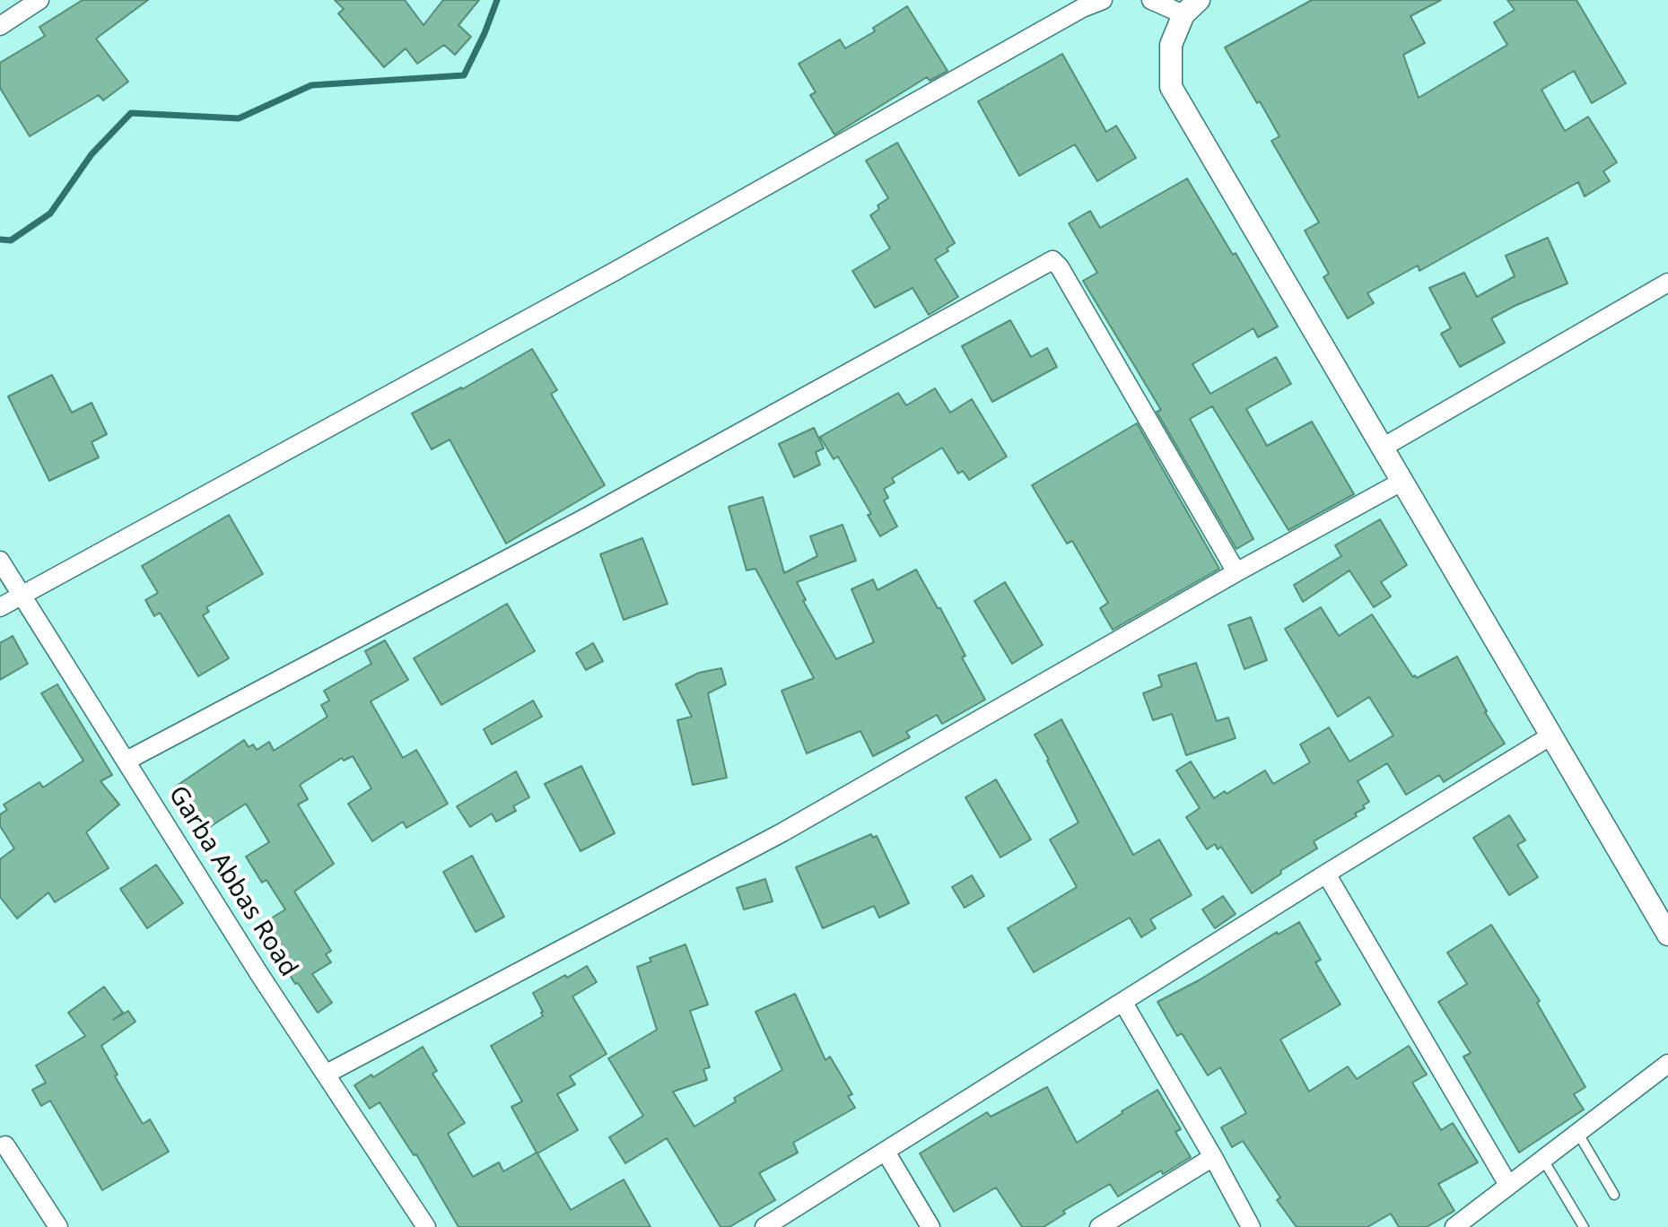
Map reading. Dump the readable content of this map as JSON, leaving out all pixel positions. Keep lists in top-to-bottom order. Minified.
{"streets":{"street":["Garba Abbas Road"]}}
